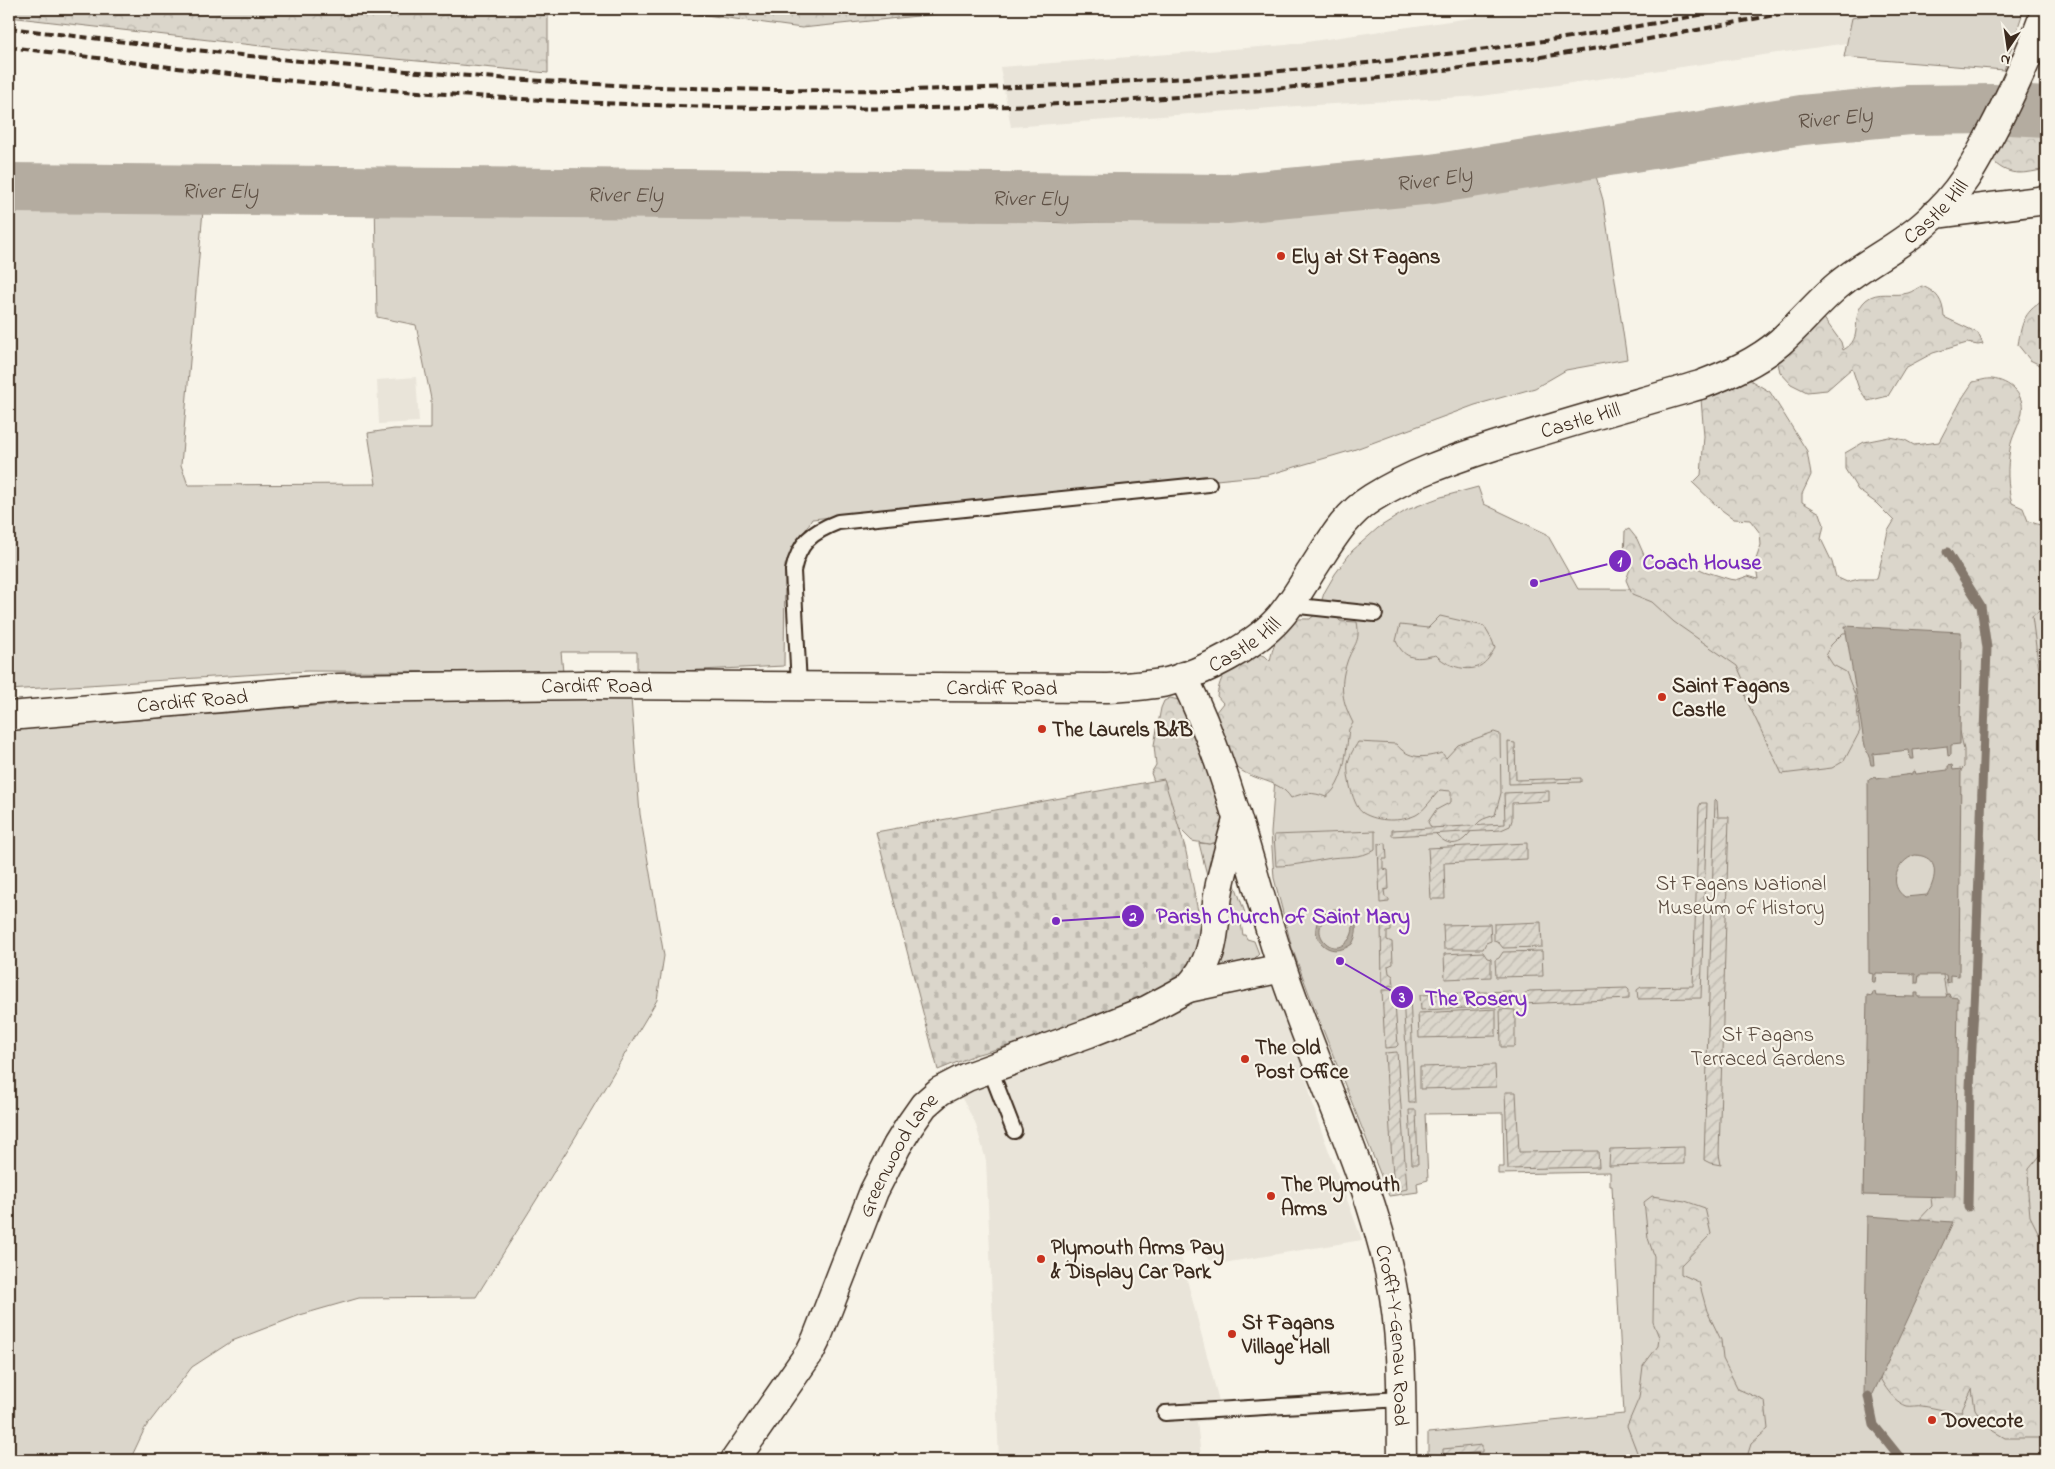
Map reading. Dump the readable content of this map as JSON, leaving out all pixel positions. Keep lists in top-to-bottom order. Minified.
{"streets":{"street":["Castle Hill","Cardiff Road","Greenwood Lane","Crofft-Y-Genau Road"]},"crossings":[["Castle Hill","Cardiff Road"],["Castle Hill","Crofft-Y-Genau Road"],["Cardiff Road","Crofft-Y-Genau Road"],["Greenwood Lane","Crofft-Y-Genau Road"]],"water":["River Ely"],"parks":["St Fagans National Museum of History","St Fagans Terraced Gardens"],"places":["Ely at St Fagans","Coach House","Saint Fagans Castle","The Laurels B&B","Parish Church of Saint Mary","The Rosery","The Old Post Office","The Plymouth Arms","Plymouth Arms Pay & Display Car Park","St Fagans Village Hall","Dovecote"],"north":"bottom"}
